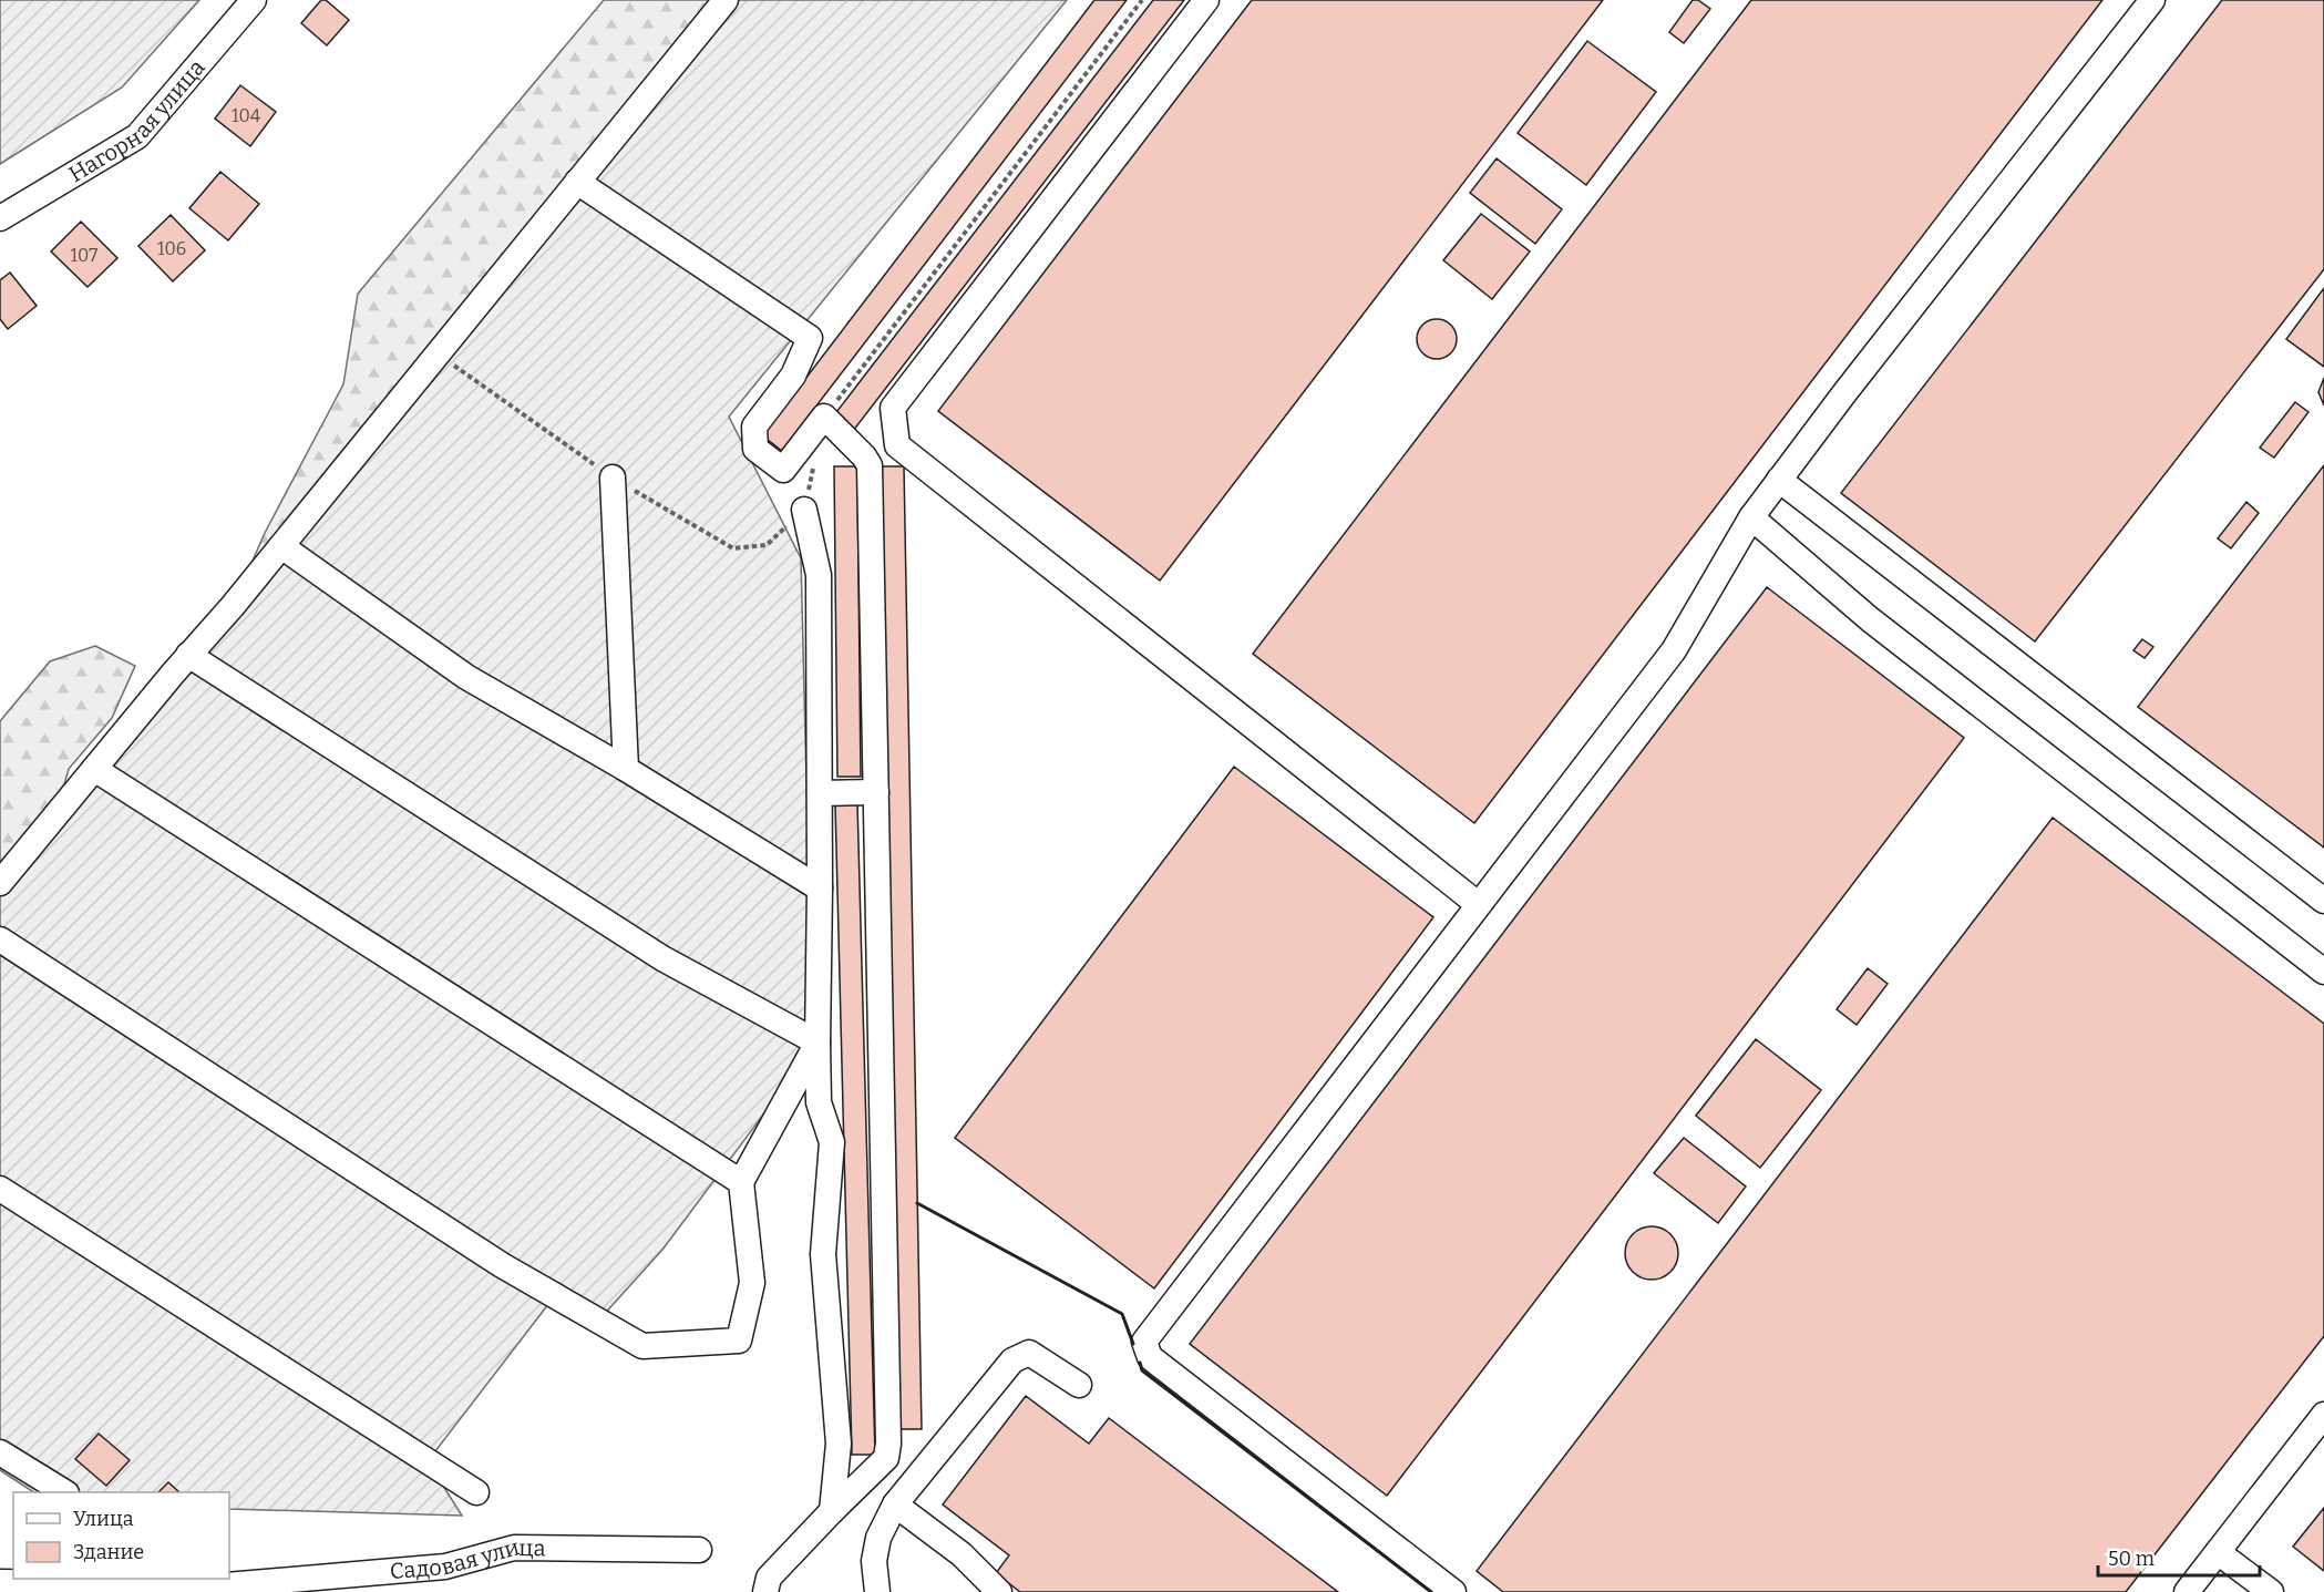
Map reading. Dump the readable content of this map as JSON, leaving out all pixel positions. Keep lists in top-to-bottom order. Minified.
{"streets":{"street":["Нагорная улица","Садовая улица"]},"house_numbers":["104","106","107"],"legend":["Улица","Здание"],"scale_bar":"50 m"}
